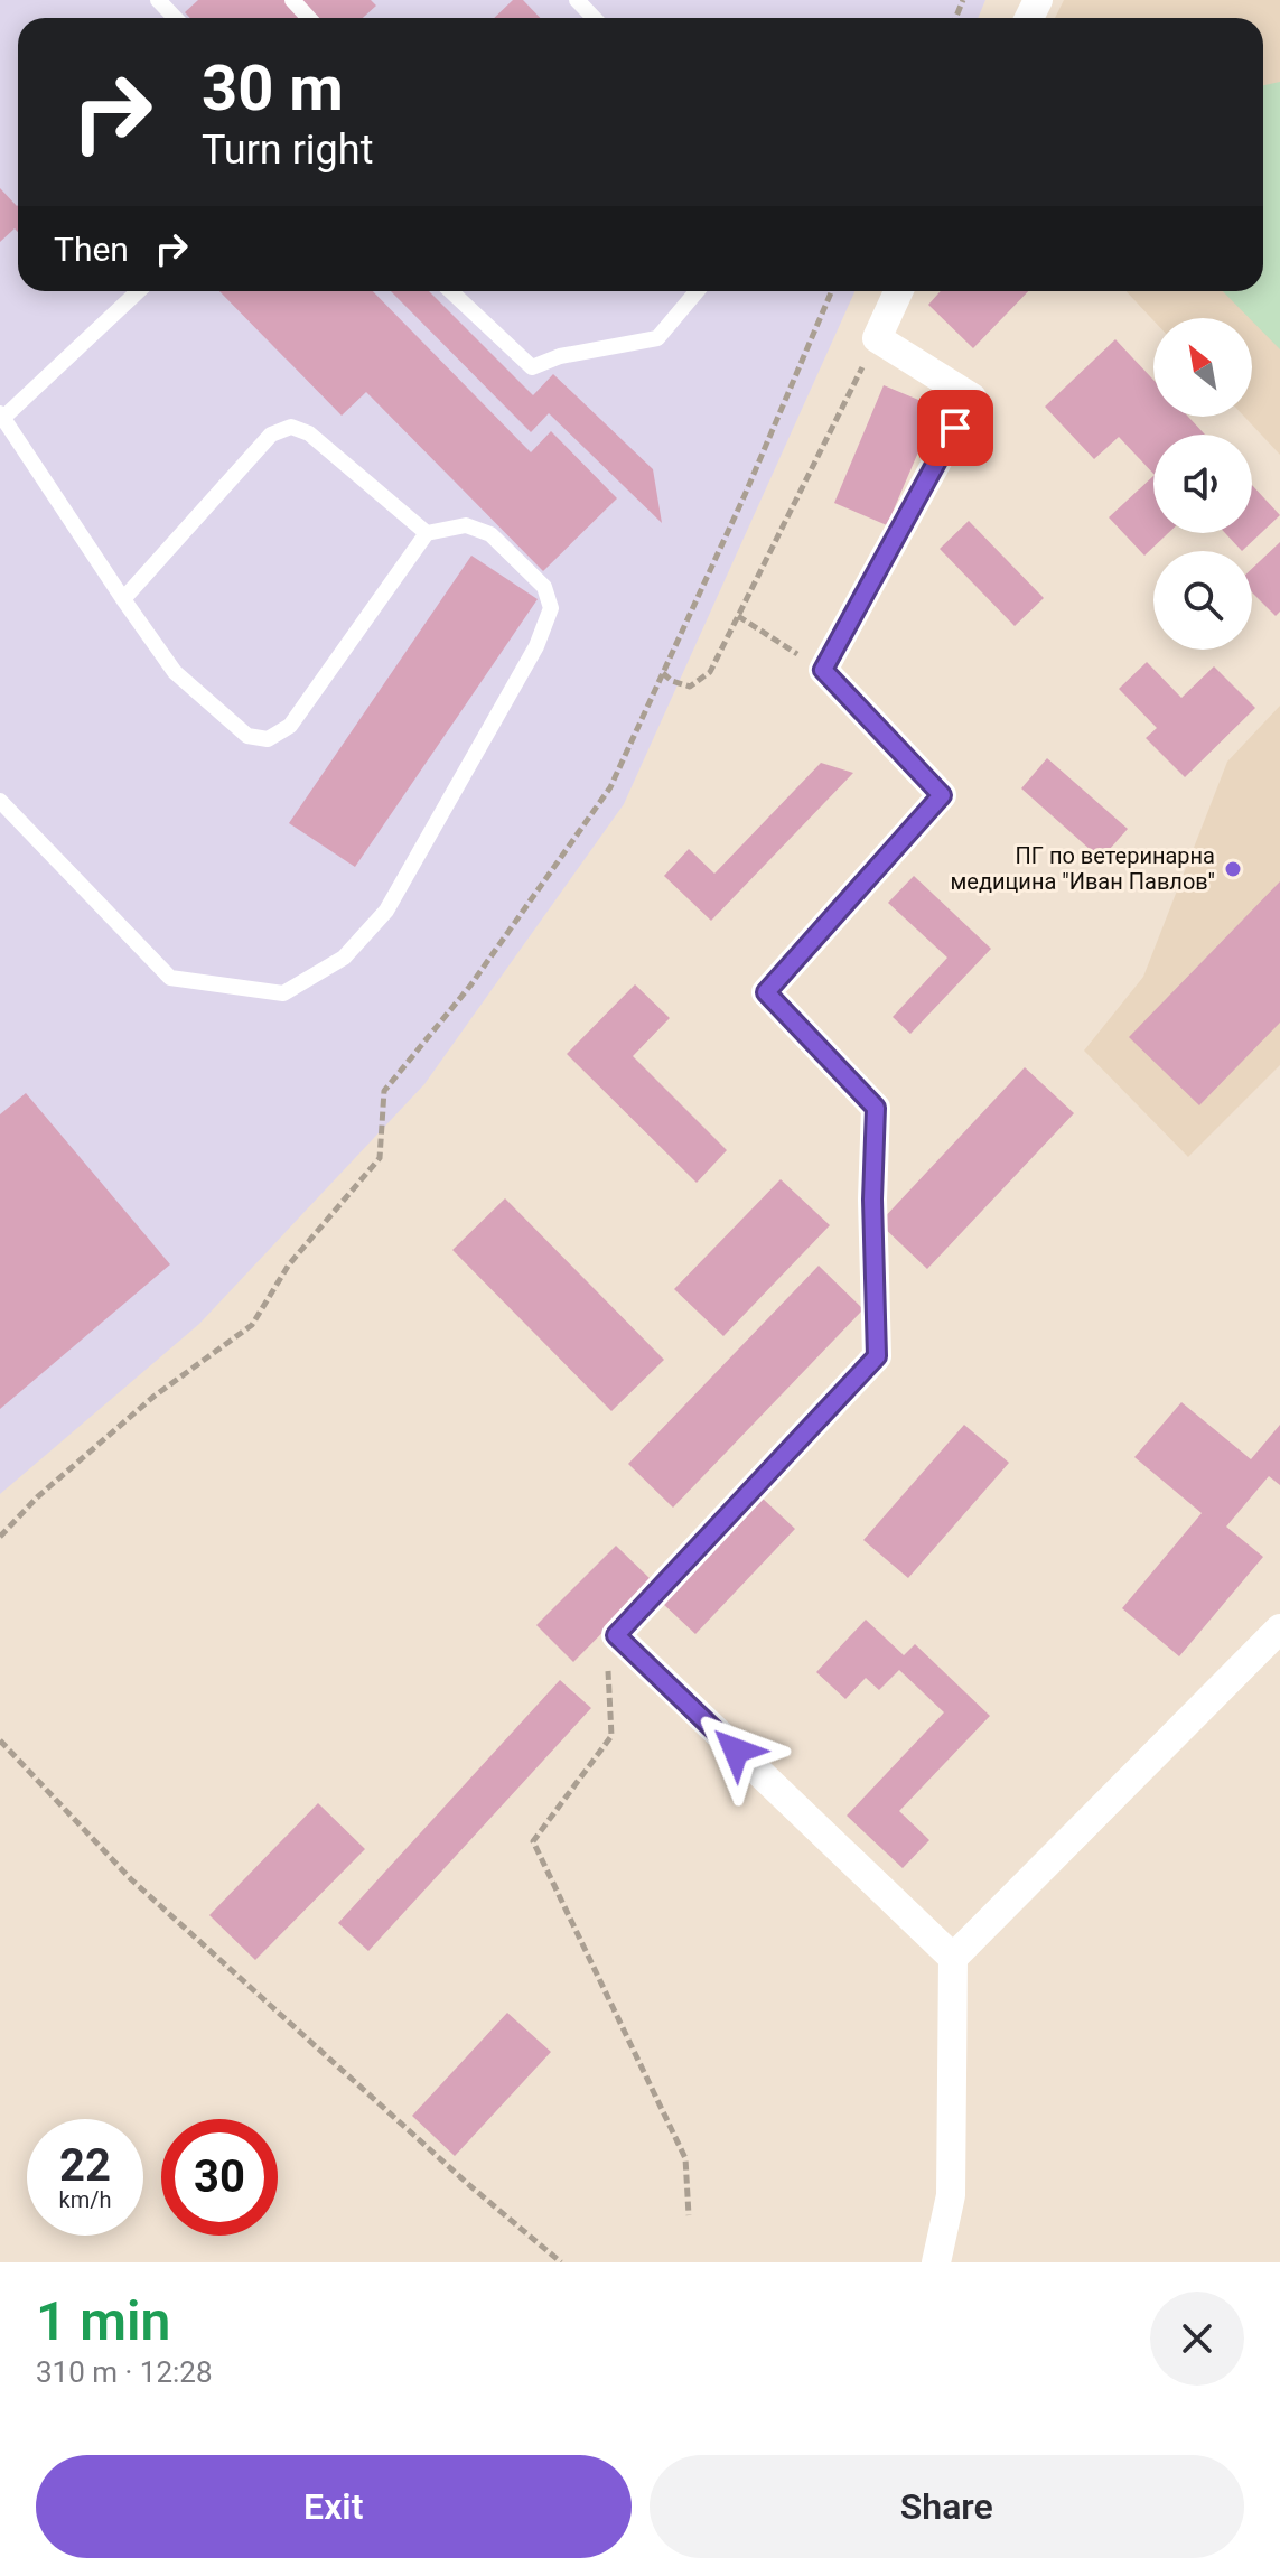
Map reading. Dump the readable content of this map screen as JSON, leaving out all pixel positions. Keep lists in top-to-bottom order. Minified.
{"places":["ПГ по ветеринарна медицина \"Иван Павлов\""],"north":"top left","page":{"turn":["30 m","Turn right"],"then":"Then","speed":"22 km/h","limit":"30","heading":["1 min","310 m · 12:28"],"buttons":["Exit","Share"]}}
